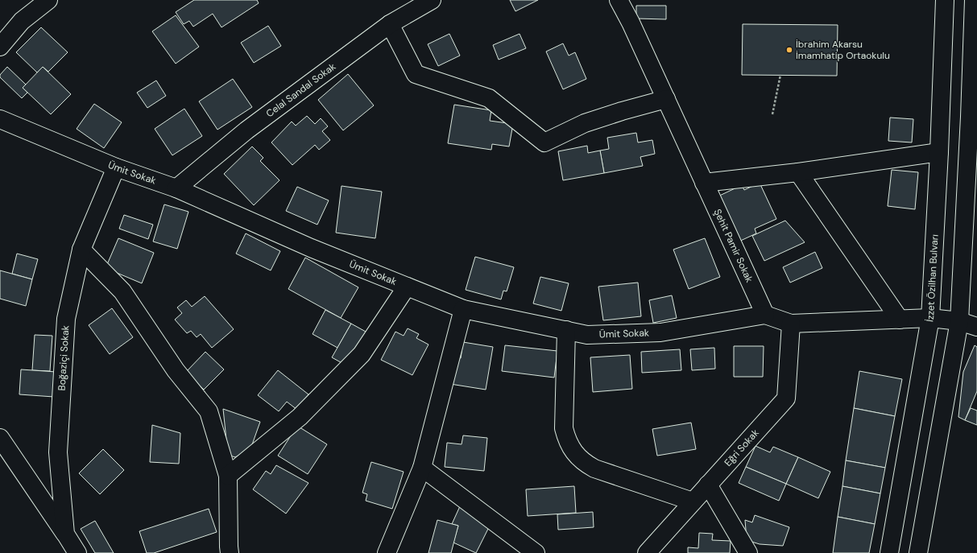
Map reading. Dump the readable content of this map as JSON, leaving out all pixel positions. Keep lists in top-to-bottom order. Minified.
{"streets":{"street":["Celal Sandal Sokak","Ümit Sokak","Şehit Pamir Sokak","İzzet Özilhan Bulvarı","Boğaziçi Sokak","Eğri Sokak"]},"crossings":[["Celal Sandal Sokak","Ümit Sokak"],["Ümit Sokak","Şehit Pamir Sokak"],["Ümit Sokak","Boğaziçi Sokak"]],"places":["İbrahim Akarsu İmamhatip Ortaokulu"]}
